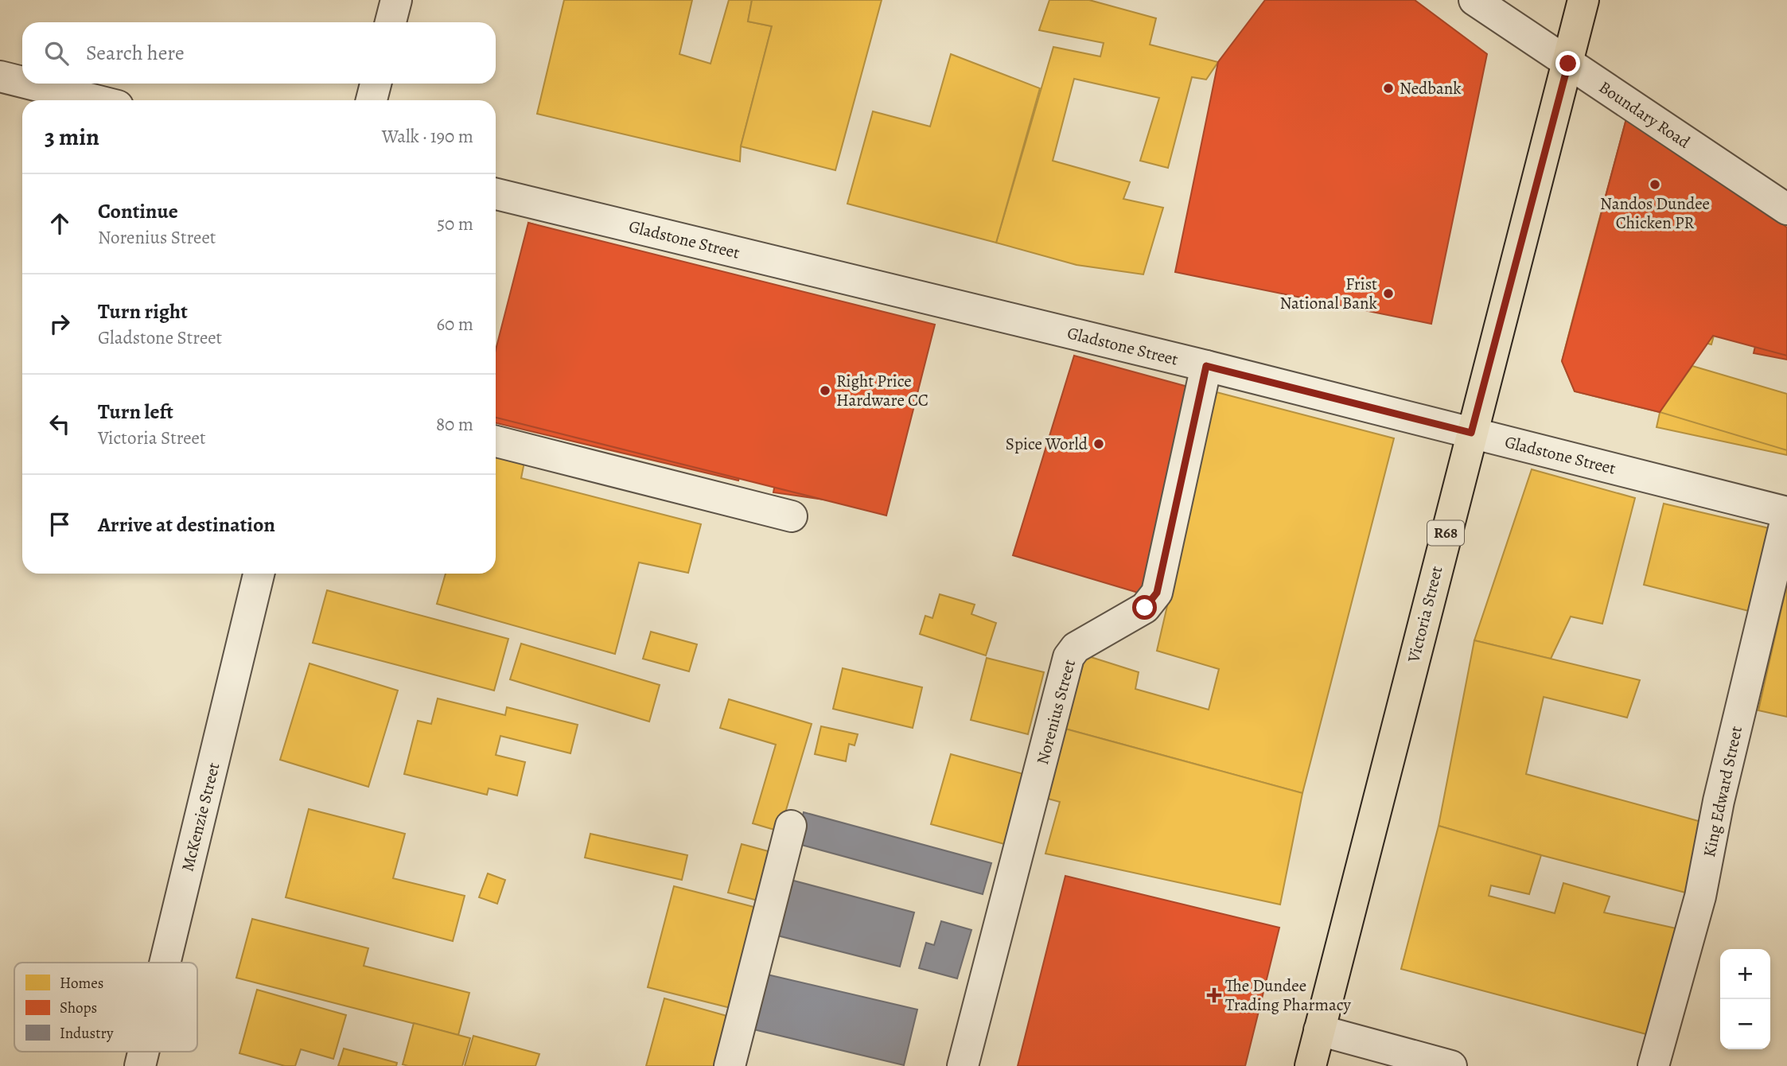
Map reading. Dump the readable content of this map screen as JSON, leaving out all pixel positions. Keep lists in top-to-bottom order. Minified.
{"streets":{"main road":["R68","Victoria Street"],"street":["Boundary Road","Gladstone Street","Norenius Street","King Edward Street","McKenzie Street"]},"crossings":[["Boundary Road","Victoria Street"],["Gladstone Street","Victoria Street"],["Gladstone Street","Norenius Street"],["Gladstone Street","King Edward Street"]],"places":{"other":["Nedbank","Nandos Dundee Chicken PR","Frist National Bank","Right Price Hardware CC","Spice World"],"health":["The Dundee Trading Pharmacy"]},"legend":["Homes","Shops","Industry"],"page":{"search":"Search here","heading":["3 min","Walk · 190 m"],"list":[["Continue","Norenius Street","50 m"],["Turn right","Gladstone Street","60 m"],["Turn left","Victoria Street","80 m"],"Arrive at destination"],"map_buttons":["+","−"]}}
